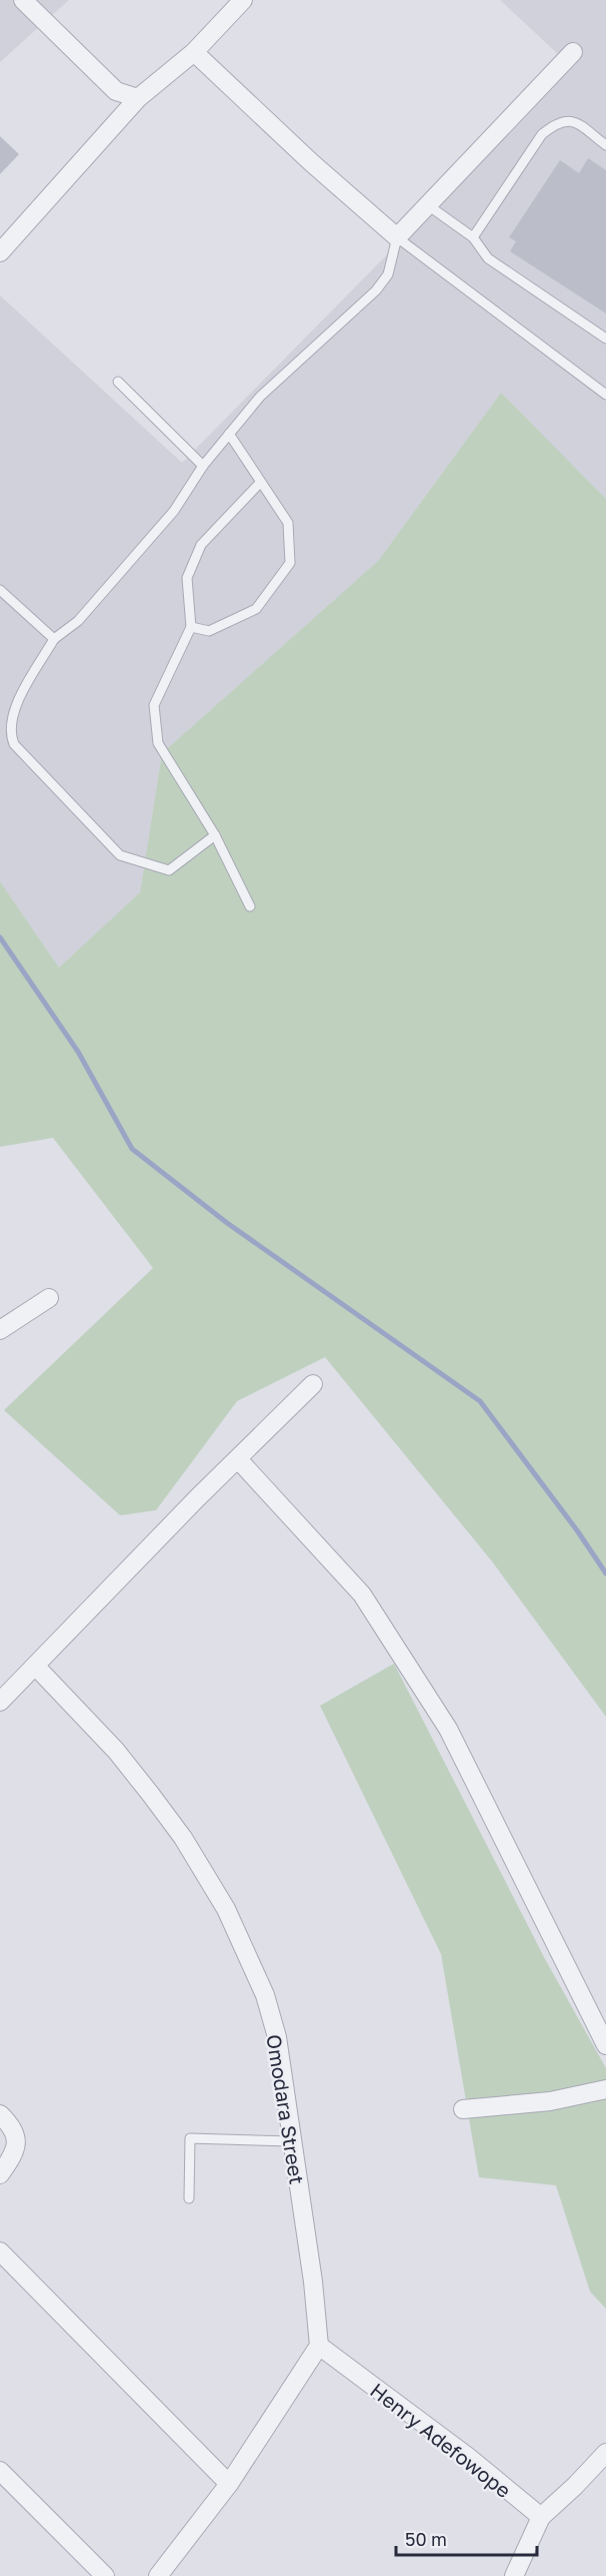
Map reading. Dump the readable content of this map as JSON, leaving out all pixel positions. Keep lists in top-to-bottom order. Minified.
{"streets":{"street":["Omodara Street","Henry Adefowope"]},"crossings":[["Omodara Street","Henry Adefowope"]],"scale_bar":"50 m"}
